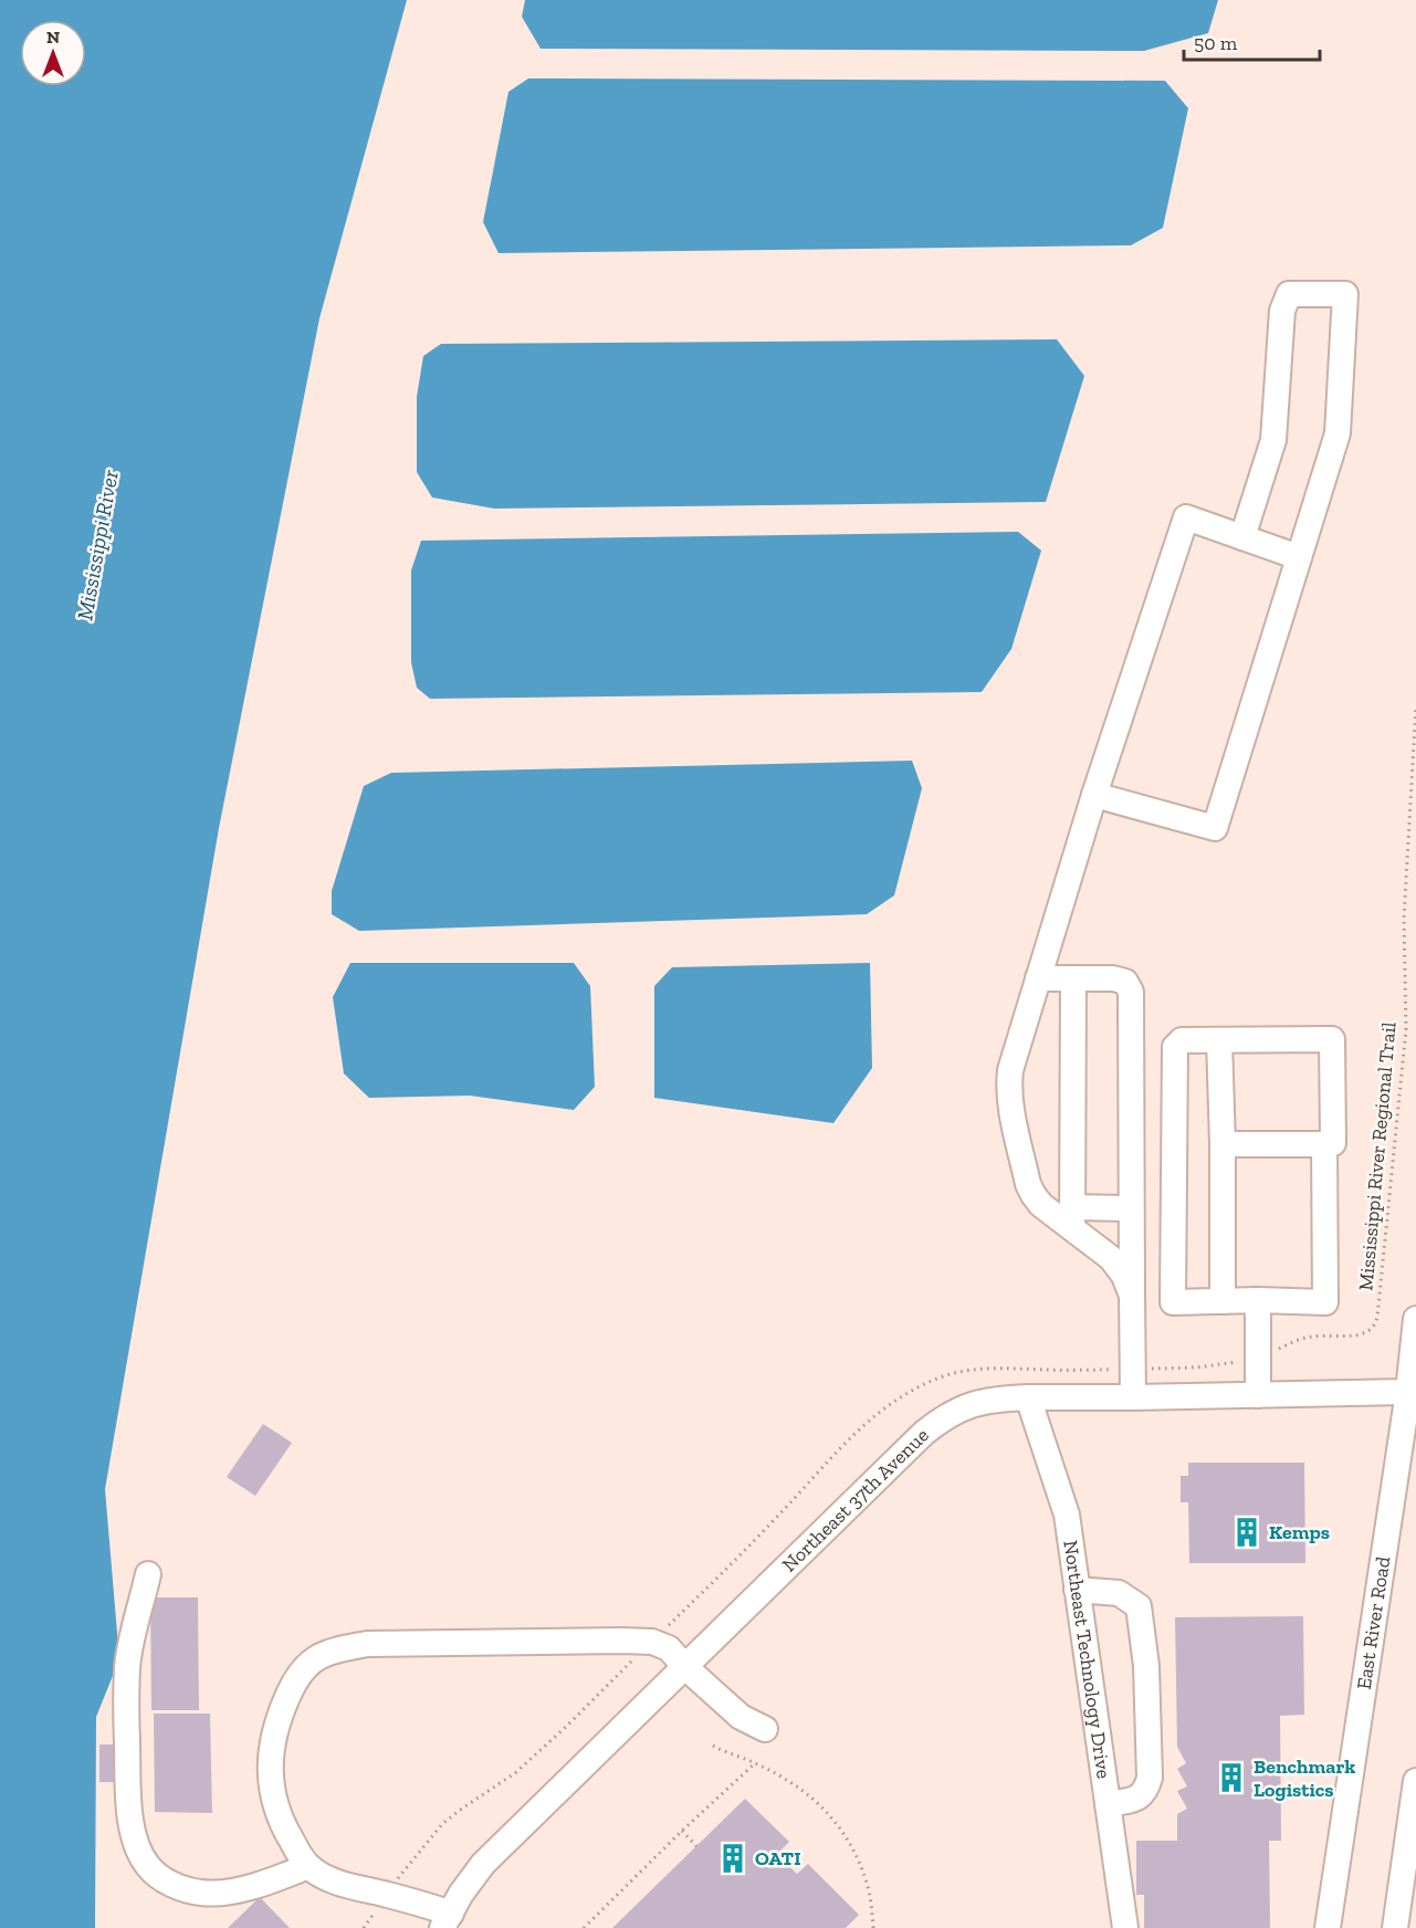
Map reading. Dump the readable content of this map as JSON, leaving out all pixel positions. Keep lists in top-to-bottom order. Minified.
{"streets":{"street":["Northeast 37th Avenue","East River Road","Northeast Technology Drive"],"path":["Mississippi River Regional Trail"]},"crossings":[["Northeast 37th Avenue","East River Road"],["Northeast 37th Avenue","Northeast Technology Drive"]],"water":["Mississippi River"],"places":{"building":["Kemps","Benchmark Logistics","OATI"]},"scale_bar":"50 m","north":"top"}
